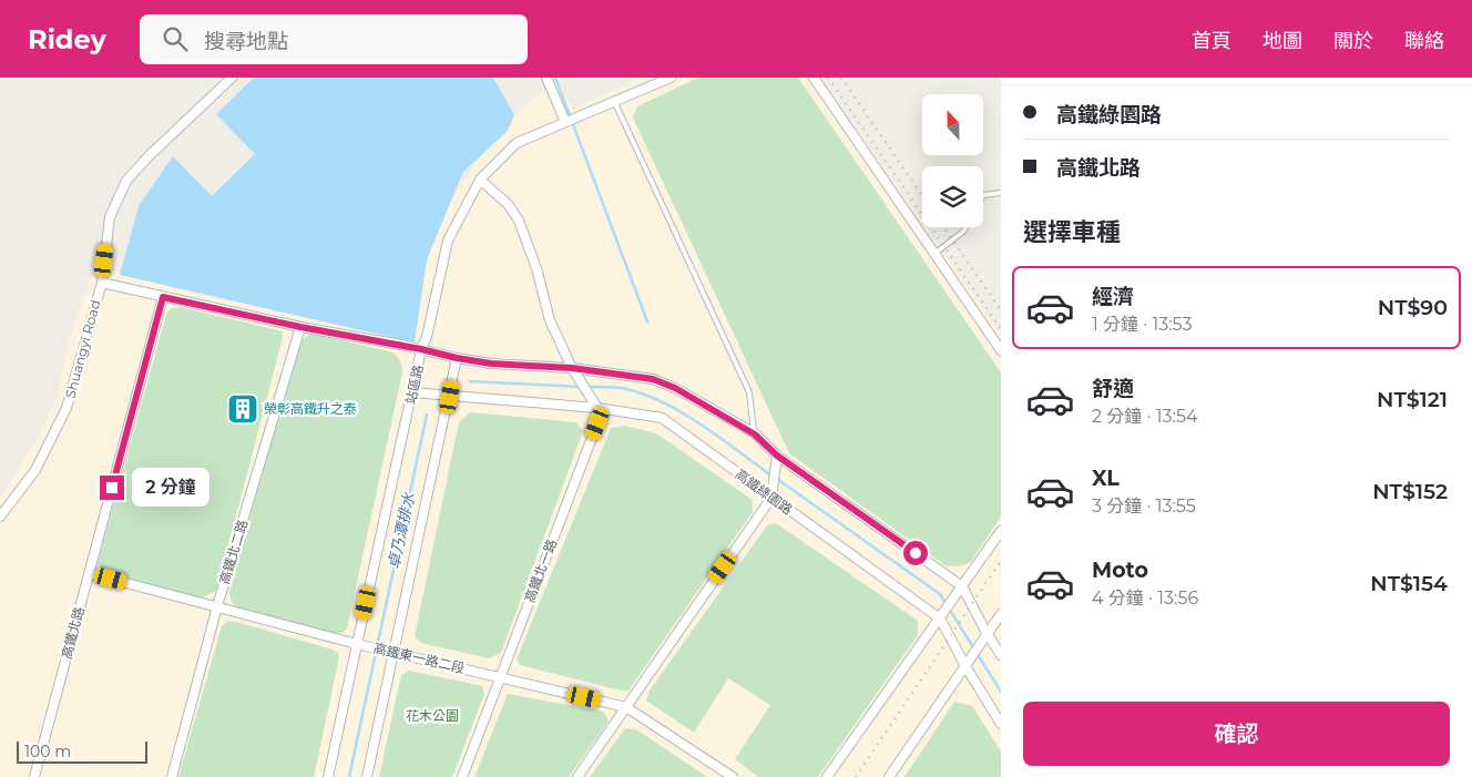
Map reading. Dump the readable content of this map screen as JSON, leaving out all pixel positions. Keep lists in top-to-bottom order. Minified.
{"streets":{"street":["Shuangyi Road","站區路","高鐵綠園路","高鐵北二路","高鐵北一路","高鐵北路","高鐵東一路二段"]},"crossings":[["站區路","高鐵綠園路"],["站區路","高鐵東一路二段"],["高鐵綠園路","高鐵北一路"],["高鐵北二路","高鐵東一路二段"],["高鐵北一路","高鐵東一路二段"],["高鐵北路","高鐵東一路二段"]],"water":["卓乃潭排水"],"parks":["花木公園"],"places":{"building":["榮彰高鐵升之泰"]},"scale_bar":"100 m","north":"top","page":{"header":"Ridey","search":"搜尋地點","nav":["首頁","地圖","關於","聯絡"],"banner":["高鐵綠園路","高鐵北路"],"heading":"選擇車種","list":[{"name":"經濟","note":"1 分鐘 · 13:53","value":"NT$90"},{"name":"舒適","note":"2 分鐘 · 13:54","value":"NT$121"},{"name":"XL","note":"3 分鐘 · 13:55","value":"NT$152"},{"name":"Moto","note":"4 分鐘 · 13:56","value":"NT$154"}],"bubble":"2 分鐘","buttons":"確認","scale":"100 m"}}
